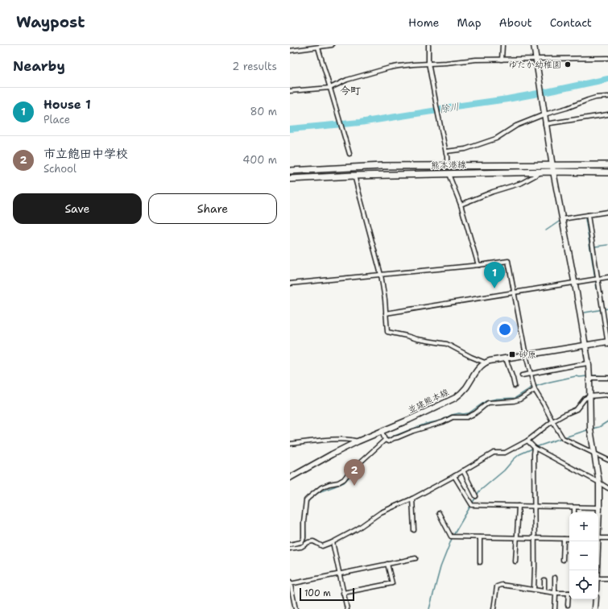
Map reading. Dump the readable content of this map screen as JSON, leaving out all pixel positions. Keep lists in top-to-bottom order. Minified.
{"streets":{"main road":["熊本港線"],"street":["並建熊本線"]},"districts":["今町"],"water":["除川"],"places":{"other":["ゆたか幼稚園"],"transit":["砂原"]},"scale_bar":"100 m","page":{"header":"Waypost","nav":["Home","Map","About","Contact"],"heading":["Nearby","2 results"],"list":[{"mark":"1","name":"House 1","note":"Place","value":"80 m"},{"mark":"2","name":"市立飽田中学校","note":"School","value":"400 m"}],"buttons":["Save","Share"],"pins":["1","2"],"map_buttons":["+","−"],"scale":"100 m"}}
